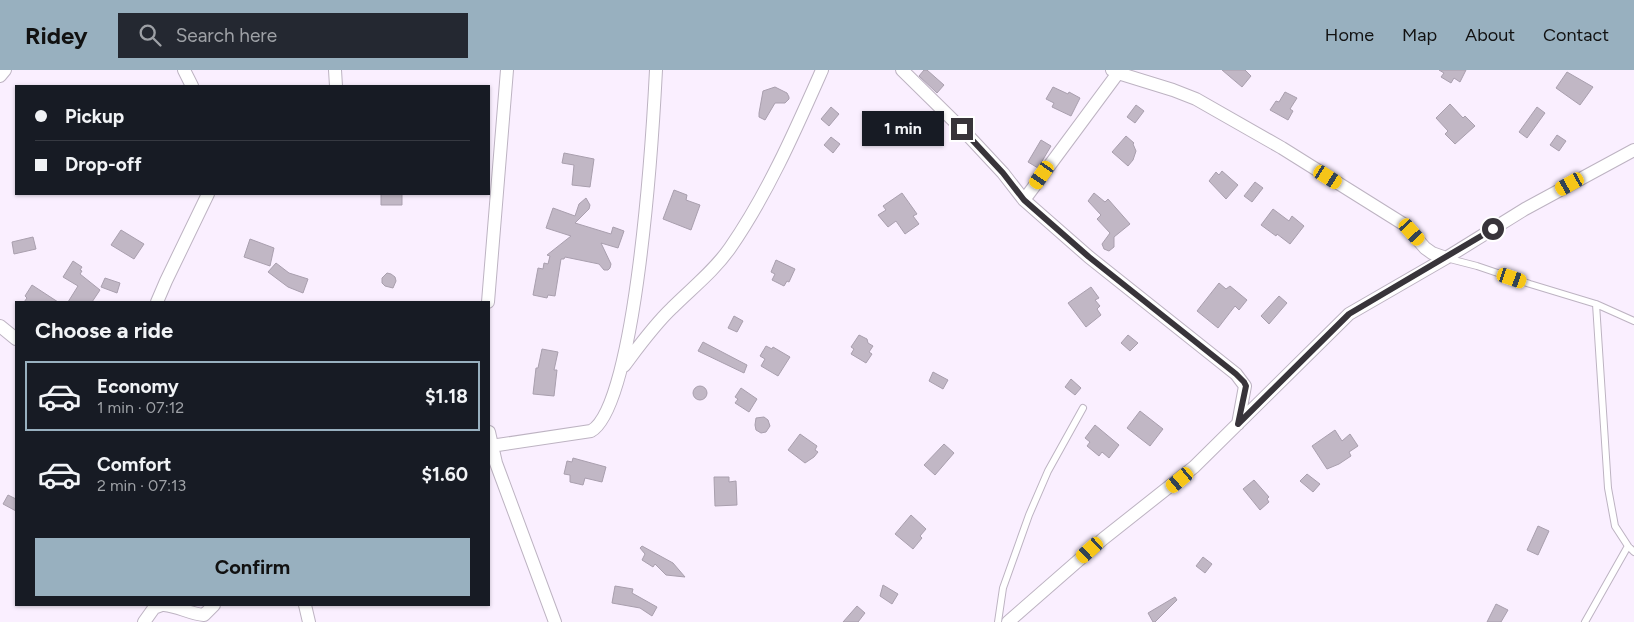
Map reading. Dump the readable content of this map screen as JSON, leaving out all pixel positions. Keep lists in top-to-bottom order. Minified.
{"page":{"header":"Ridey","search":"Search here","nav":["Home","Map","About","Contact"],"banner":["Pickup","Drop-off"],"bubble":"1 min","heading":"Choose a ride","list":[{"name":"Economy","note":"1 min · 07:12","value":"$1.18"},{"name":"Comfort","note":"2 min · 07:13","value":"$1.60"}],"buttons":"Confirm"}}
